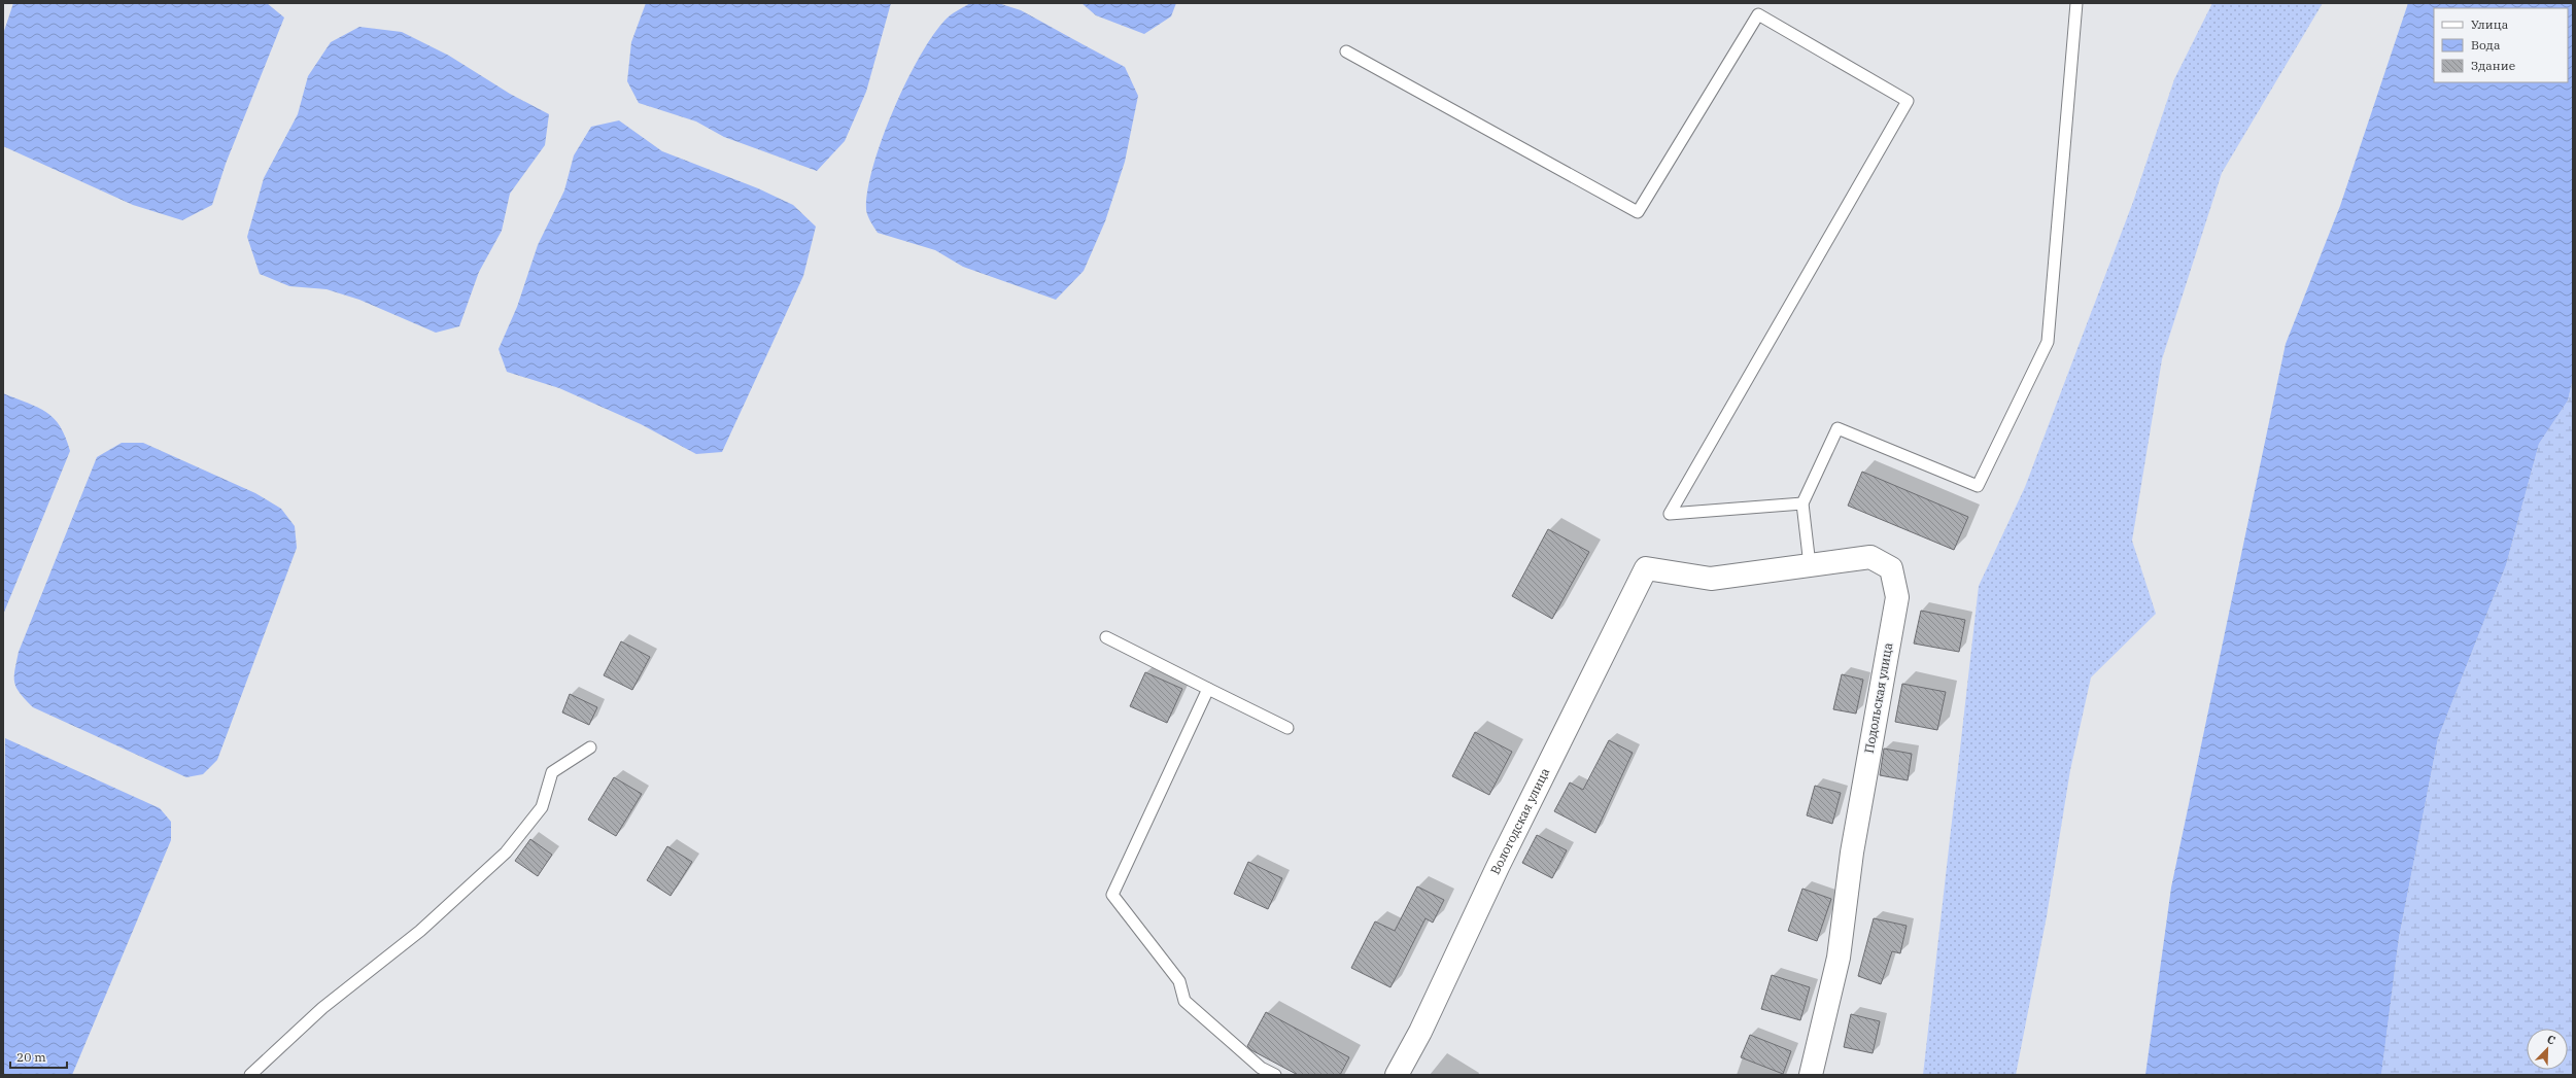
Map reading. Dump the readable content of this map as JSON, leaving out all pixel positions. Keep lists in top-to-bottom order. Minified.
{"streets":{"street":["Подольская улица","Вологодская улица"]},"crossings":[["Подольская улица","Вологодская улица"]],"legend":["Улица","Вода","Здание"],"scale_bar":"20 m","north":"top right"}
